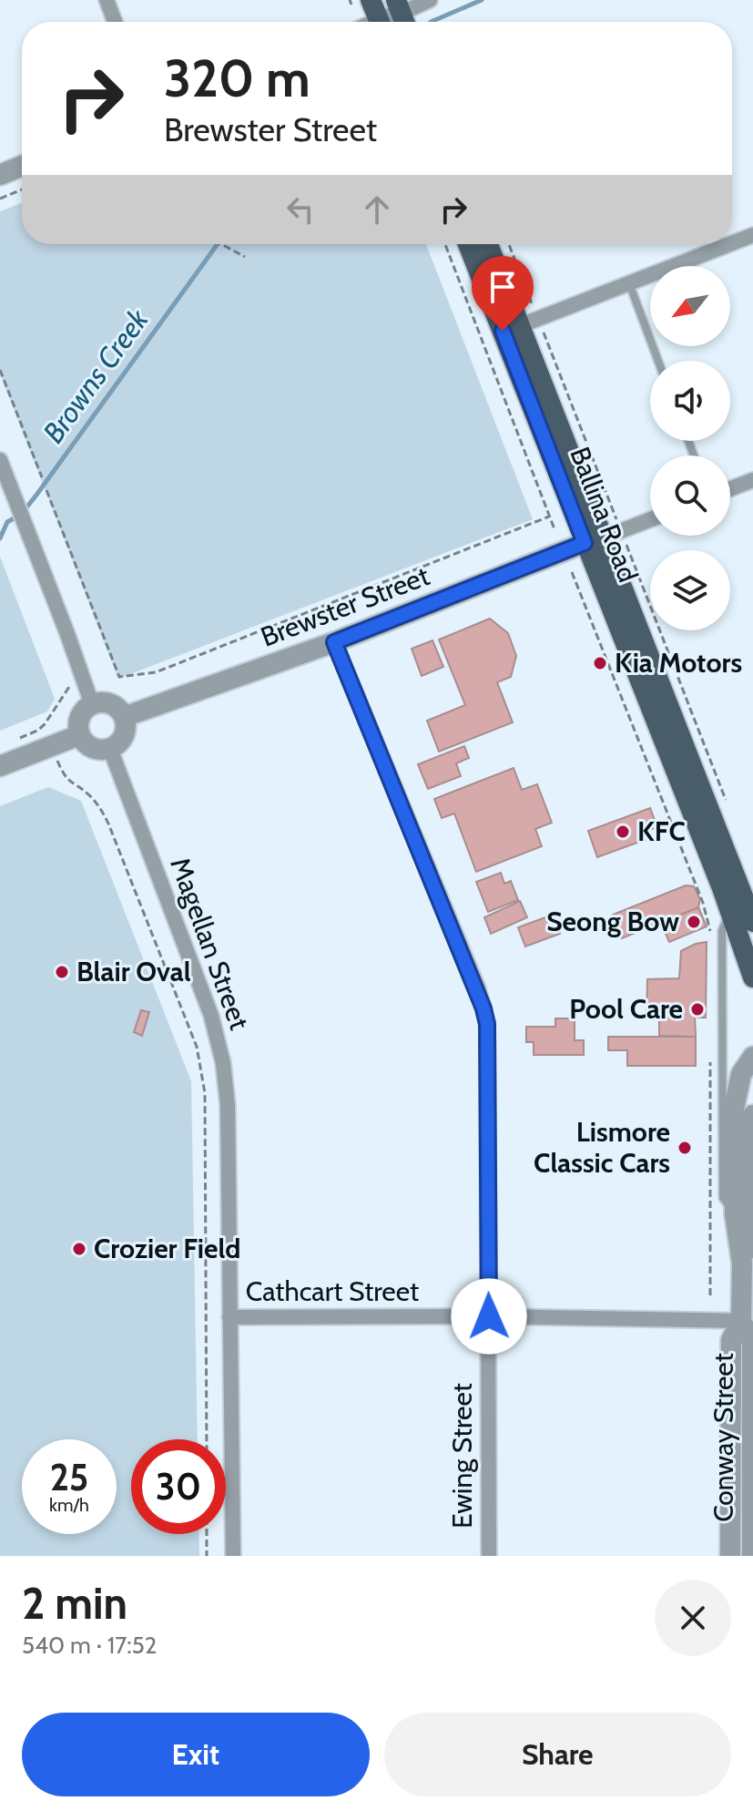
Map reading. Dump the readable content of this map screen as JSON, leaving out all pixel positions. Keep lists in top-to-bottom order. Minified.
{"streets":{"main road":["Ballina Road"],"street":["Brewster Street","Magellan Street","Cathcart Street","Conway Street","Ewing Street"]},"crossings":[["Ballina Road","Brewster Street"],["Brewster Street","Magellan Street"],["Brewster Street","Ewing Street"],["Magellan Street","Cathcart Street"],["Cathcart Street","Conway Street"],["Cathcart Street","Ewing Street"]],"water":["Browns Creek"],"places":["Kia Motors","KFC","Seong Bow","Blair Oval","Pool Care","Lismore Classic Cars","Crozier Field"],"north":"bottom left","page":{"turn":["320 m","Brewster Street"],"speed":"25 km/h","limit":"30","heading":["2 min","540 m · 17:52"],"buttons":["Exit","Share"]}}
